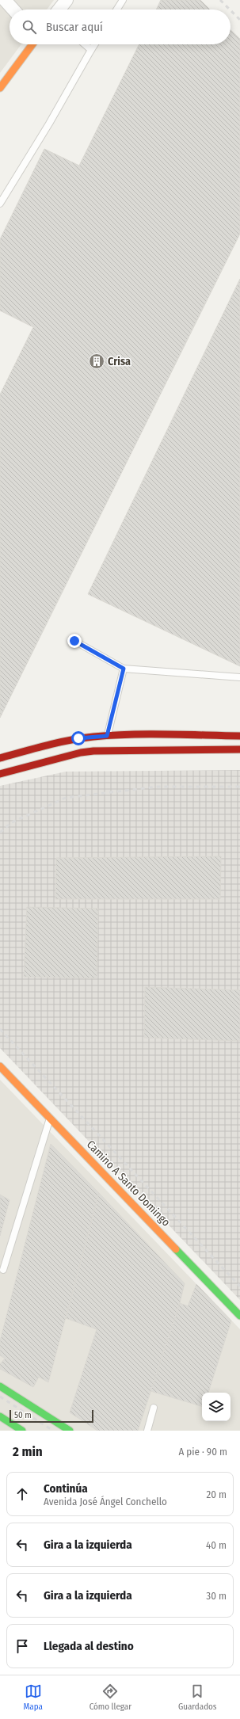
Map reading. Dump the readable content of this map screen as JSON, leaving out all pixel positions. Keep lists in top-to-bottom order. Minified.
{"streets":{"main road":["Camino A Santo Domingo"]},"places":{"building":["Crisa"]},"scale_bar":"50 m","page":{"search":"Buscar aquí","scale":"50 m","heading":["2 min","A pie · 90 m"],"list":[["Continúa","Avenida José Ángel Conchello","20 m"],["Gira a la izquierda","40 m"],["Gira a la izquierda","30 m"],"Llegada al destino"],"nav":["Mapa","Cómo llegar","Guardados"]}}
